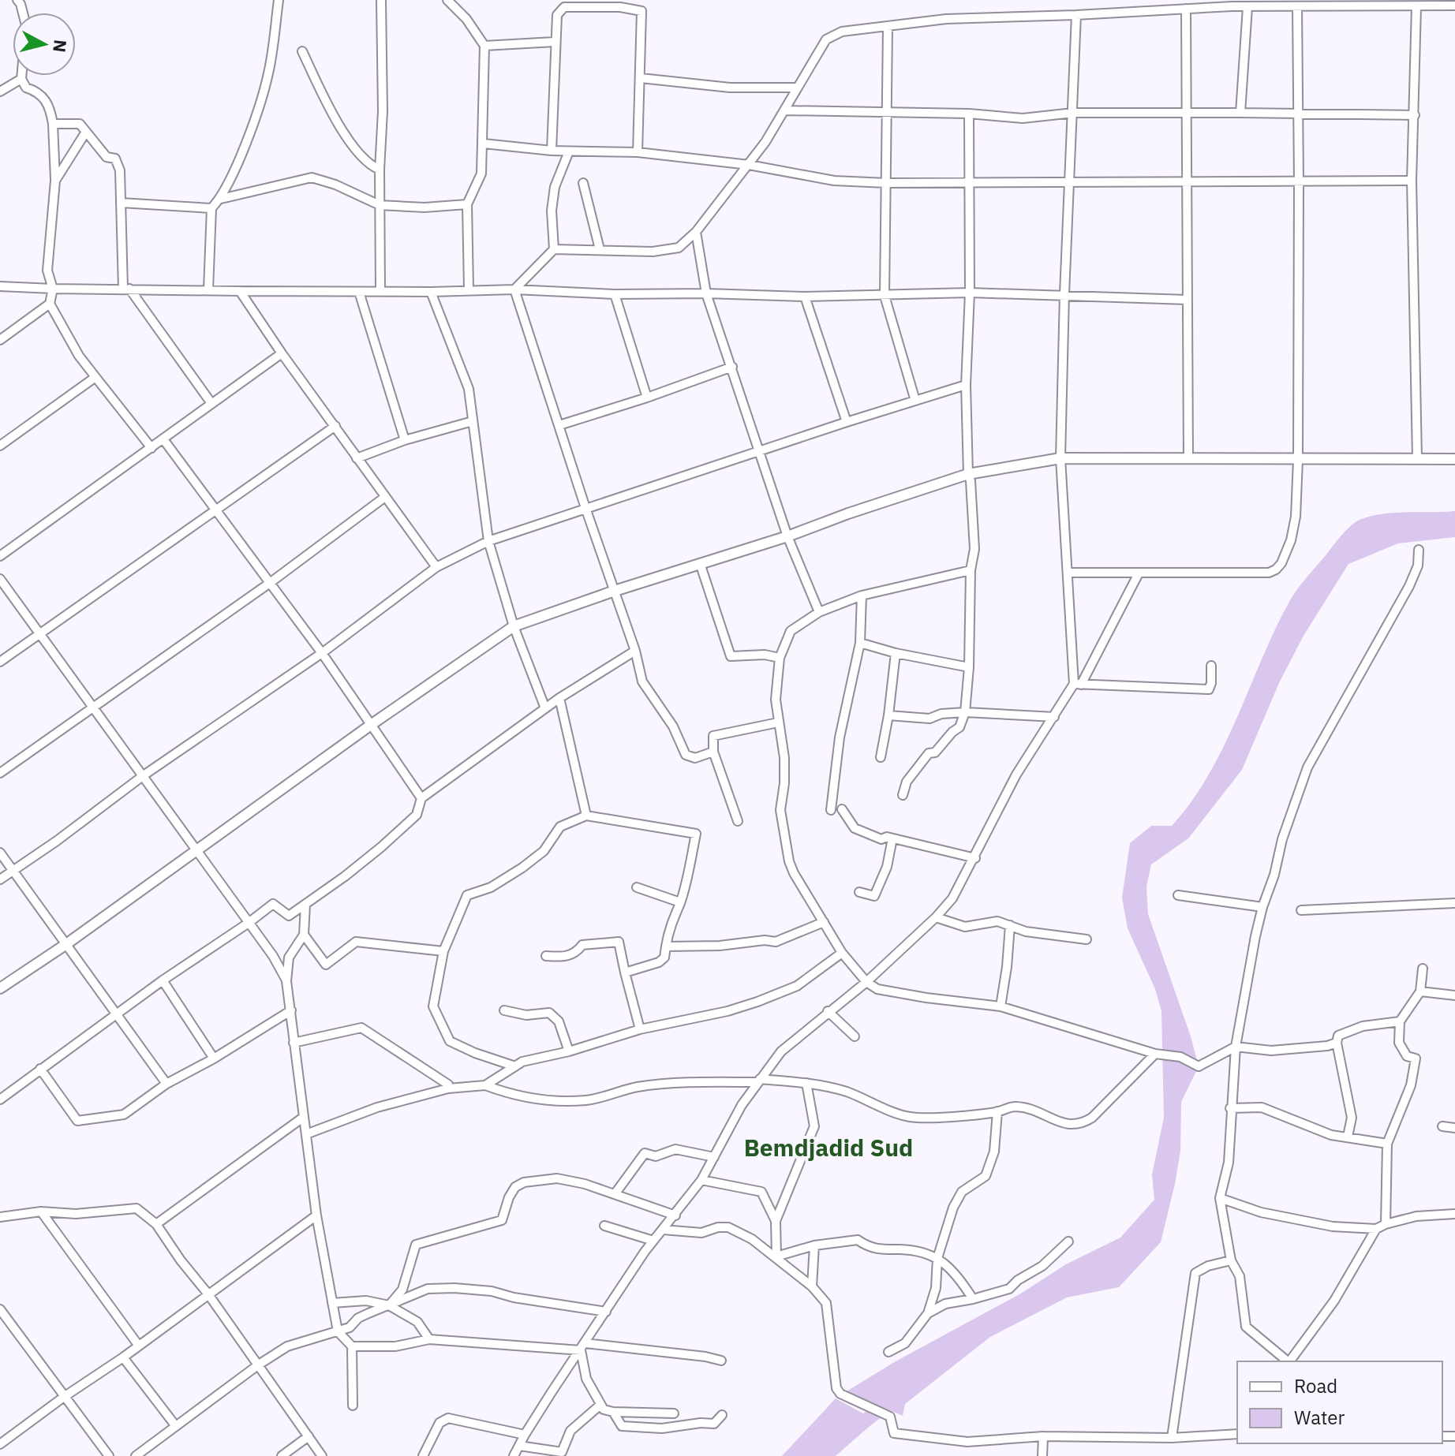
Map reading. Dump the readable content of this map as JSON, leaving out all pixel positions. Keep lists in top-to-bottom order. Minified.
{"districts":["Bemdjadid Sud"],"legend":["Road","Water"],"north":"right"}
